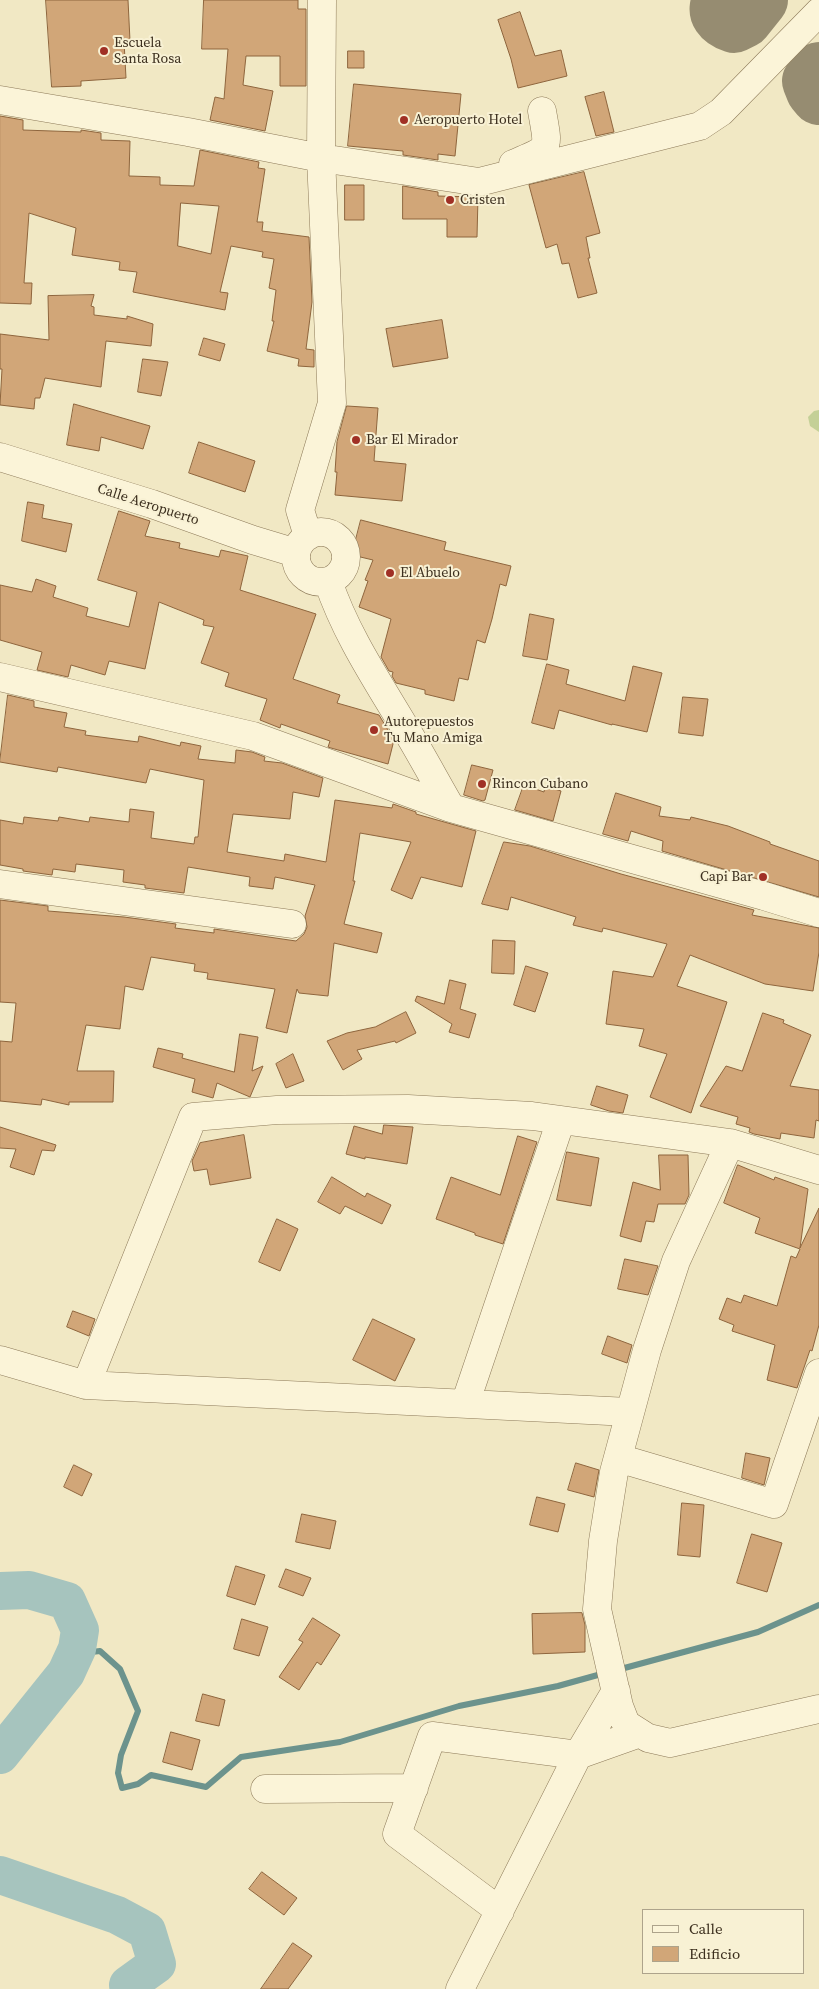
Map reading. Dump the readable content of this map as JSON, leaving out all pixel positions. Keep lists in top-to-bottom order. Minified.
{"streets":{"street":["Calle Aeropuerto"]},"places":["Escuela Santa Rosa","Aeropuerto Hotel","Cristen","Bar El Mirador","El Abuelo","Autorepuestos Tu Mano Amiga","Rincon Cubano","Capi Bar"],"legend":["Calle","Edificio"]}
